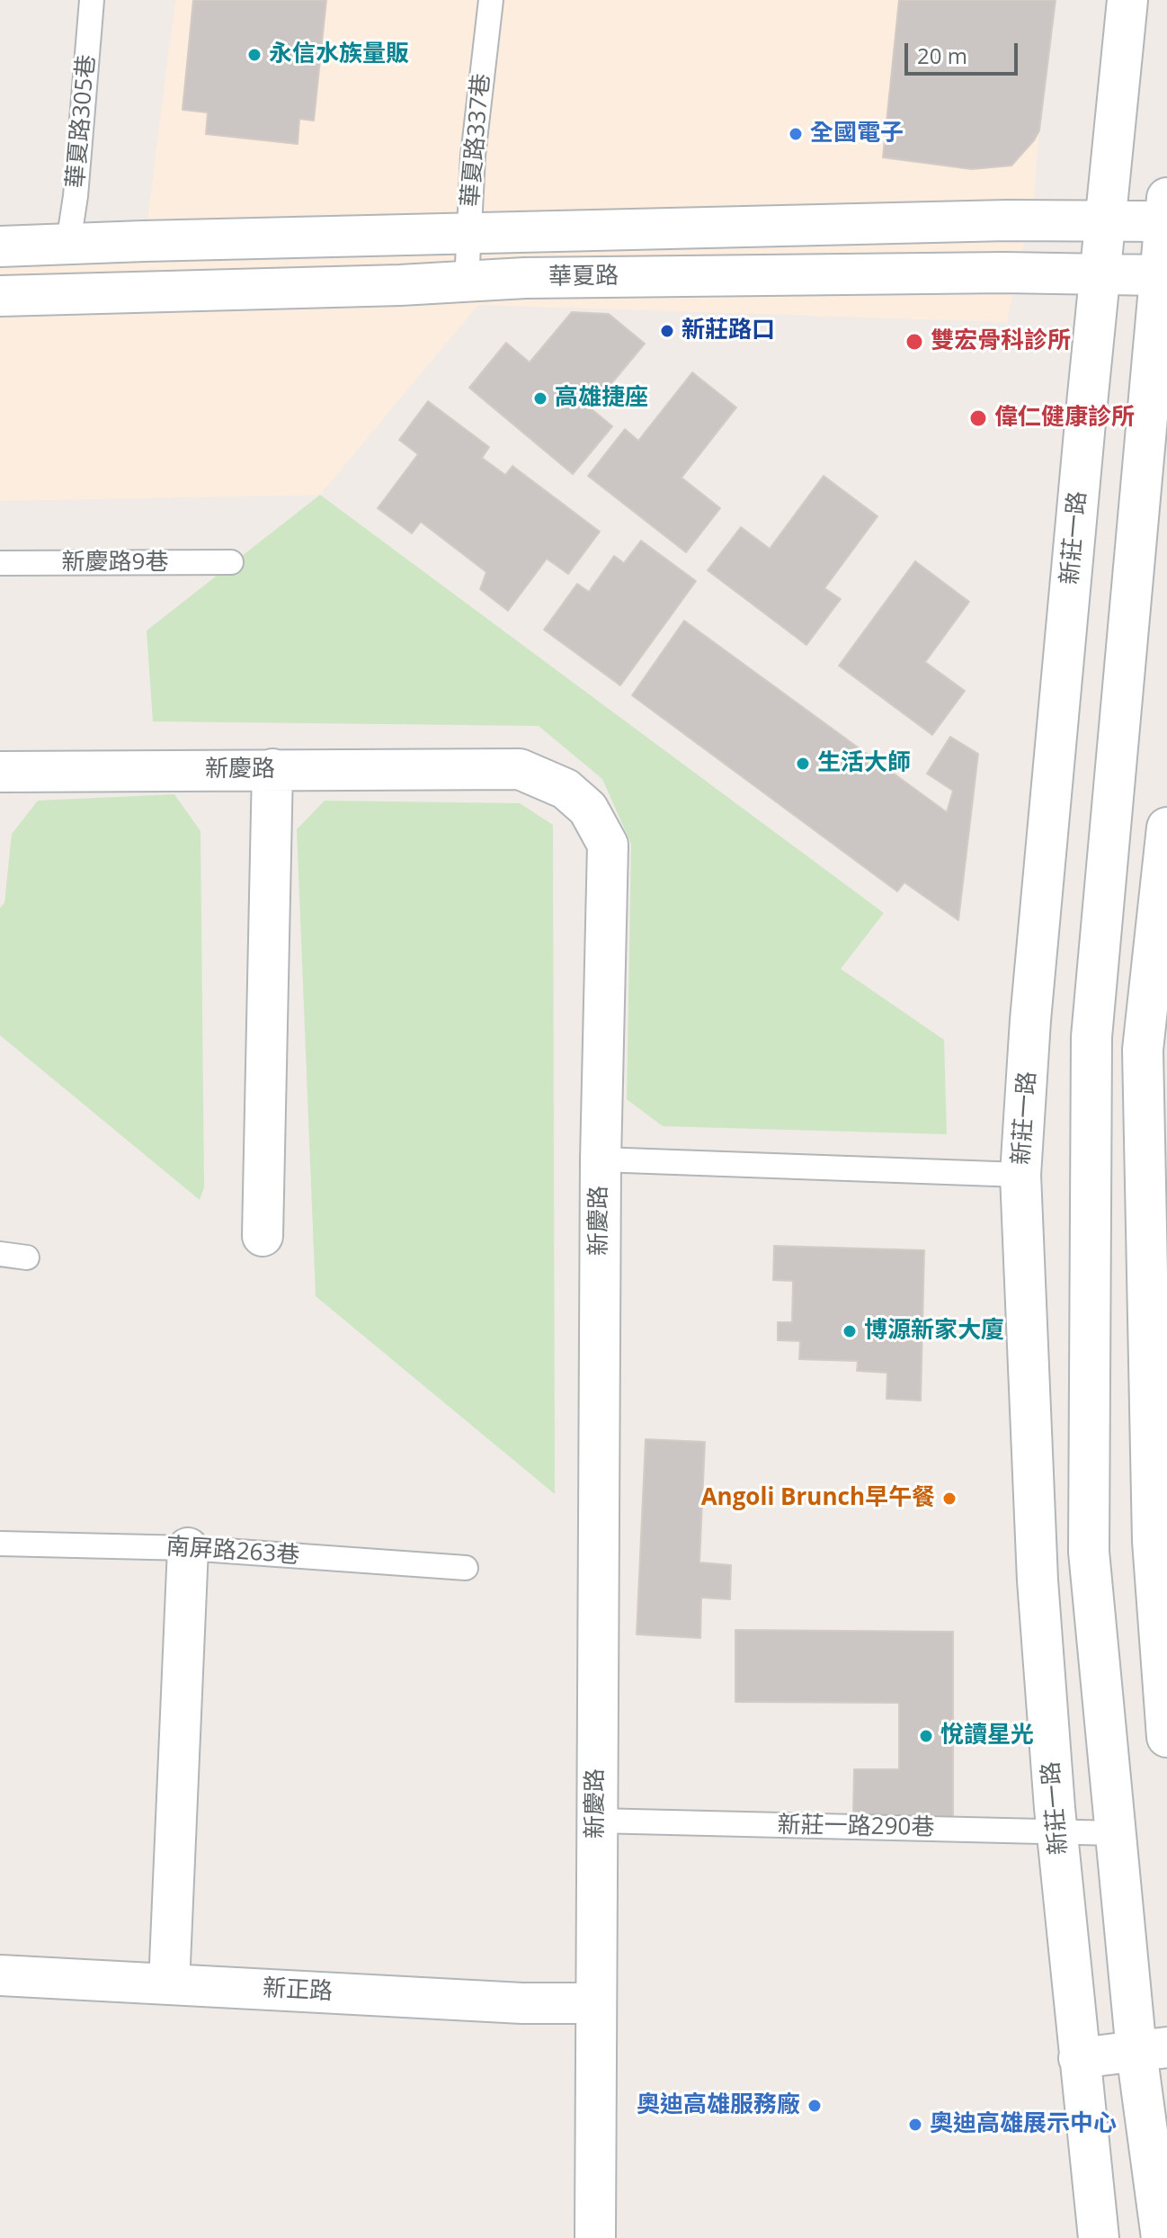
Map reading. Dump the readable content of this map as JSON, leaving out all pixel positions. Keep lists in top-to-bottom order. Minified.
{"streets":{"street":["華夏路","新莊一路","新慶路","新正路"],"lane":["華夏路305巷","華夏路337巷","新慶路9巷","南屏路263巷","新莊一路290巷"]},"crossings":[["華夏路305巷","華夏路"],["華夏路337巷","華夏路"],["華夏路","新莊一路"],["新莊一路","新莊一路290巷"],["新慶路","新莊一路290巷"],["新慶路","新正路"]],"places":["永信水族量販","全國電子","新莊路口","雙宏骨科診所","高雄捷座","偉仁健康診所","生活大師","博源新家大廈","Angoli Brunch早午餐","悅讀星光","奧迪高雄服務廠","奧迪高雄展示中心"],"scale_bar":"20 m"}
